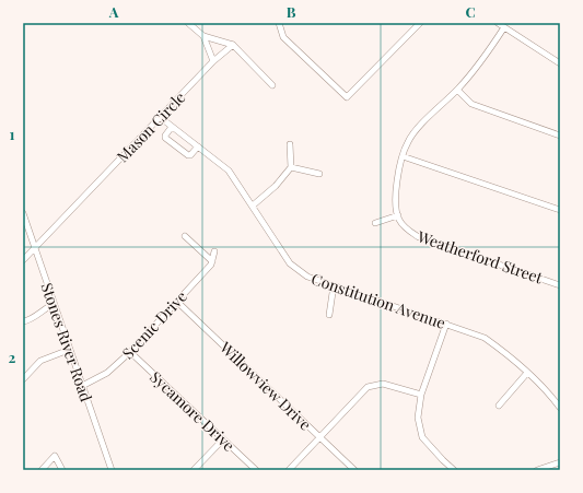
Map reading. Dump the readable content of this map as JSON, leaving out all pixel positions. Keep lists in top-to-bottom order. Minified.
{"streets":{"street":["Mason Circle","Weatherford Street","Constitution Avenue","Scenic Drive","Stones River Road","Willowview Drive","Sycamore Drive"]},"crossings":[["Mason Circle","Constitution Avenue"],["Mason Circle","Stones River Road"],["Scenic Drive","Stones River Road"],["Scenic Drive","Willowview Drive"],["Scenic Drive","Sycamore Drive"]],"grid":{"columns":["A","B","C"],"rows":["1","2"]}}
